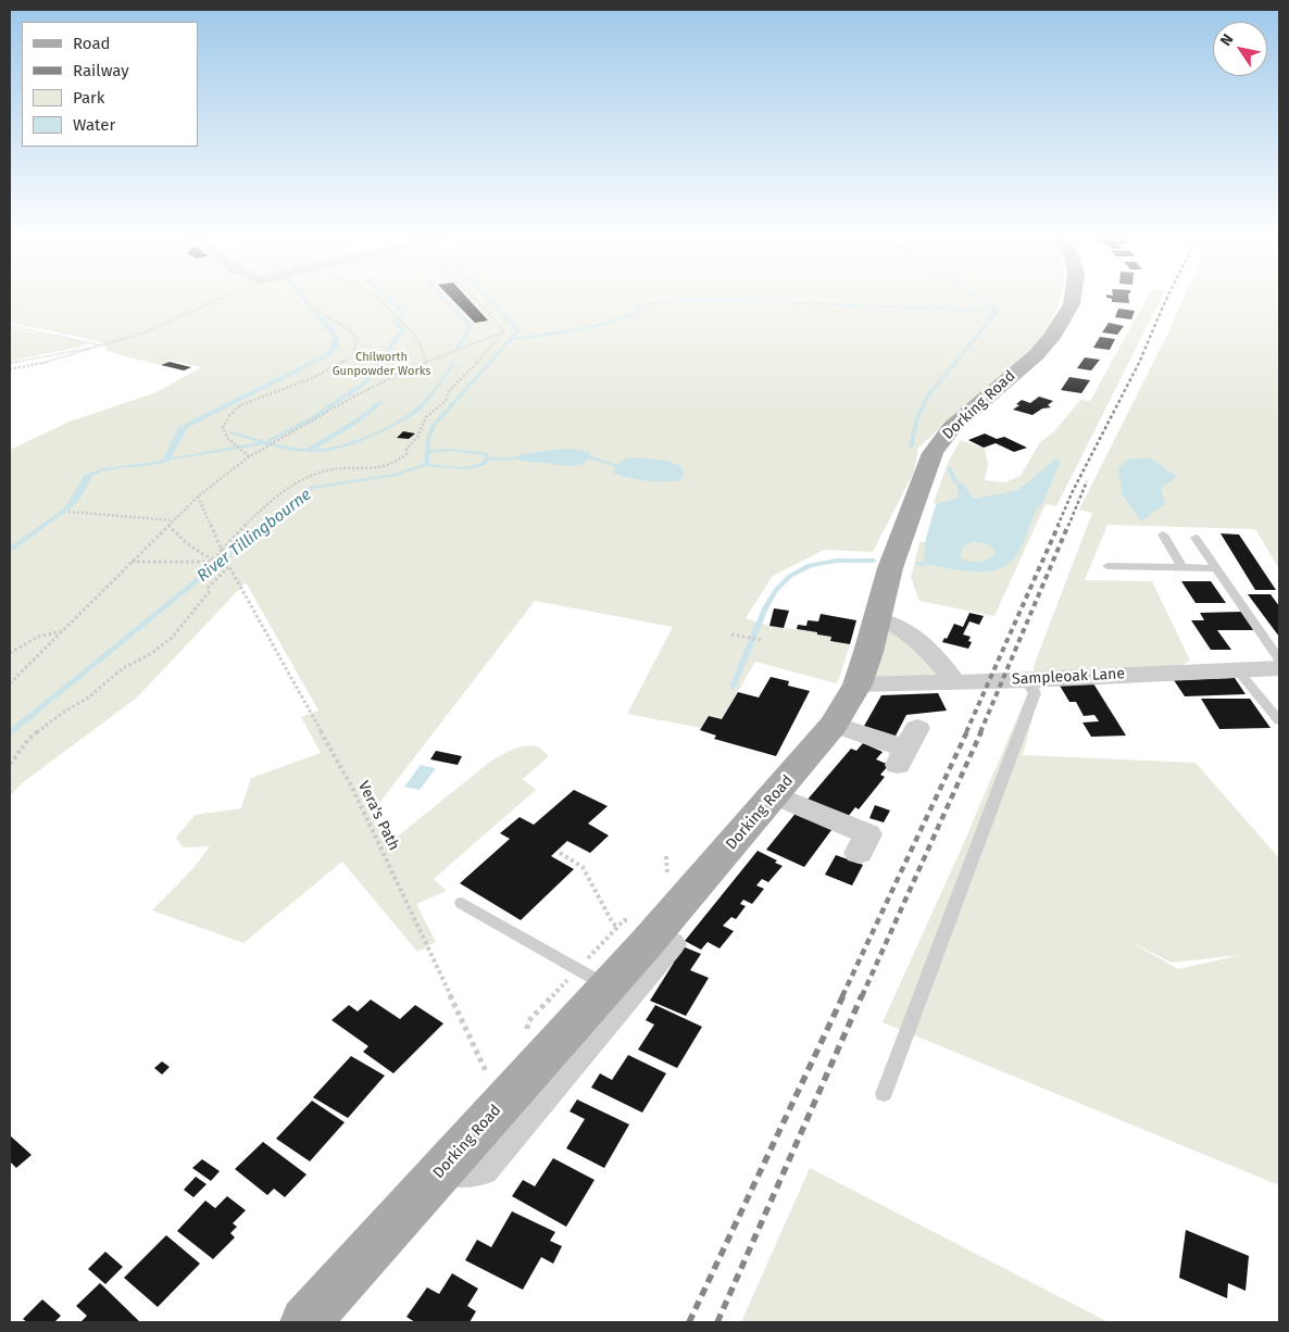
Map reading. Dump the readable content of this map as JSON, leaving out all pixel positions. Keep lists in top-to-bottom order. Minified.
{"streets":{"main road":["Dorking Road"],"street":["Sampleoak Lane"],"path":["Vera's Path"]},"crossings":[["Dorking Road","Sampleoak Lane"]],"water":["River Tillingbourne"],"parks":["Chilworth Gunpowder Works"],"legend":["Road","Railway","Park","Water"],"north":"top left"}
